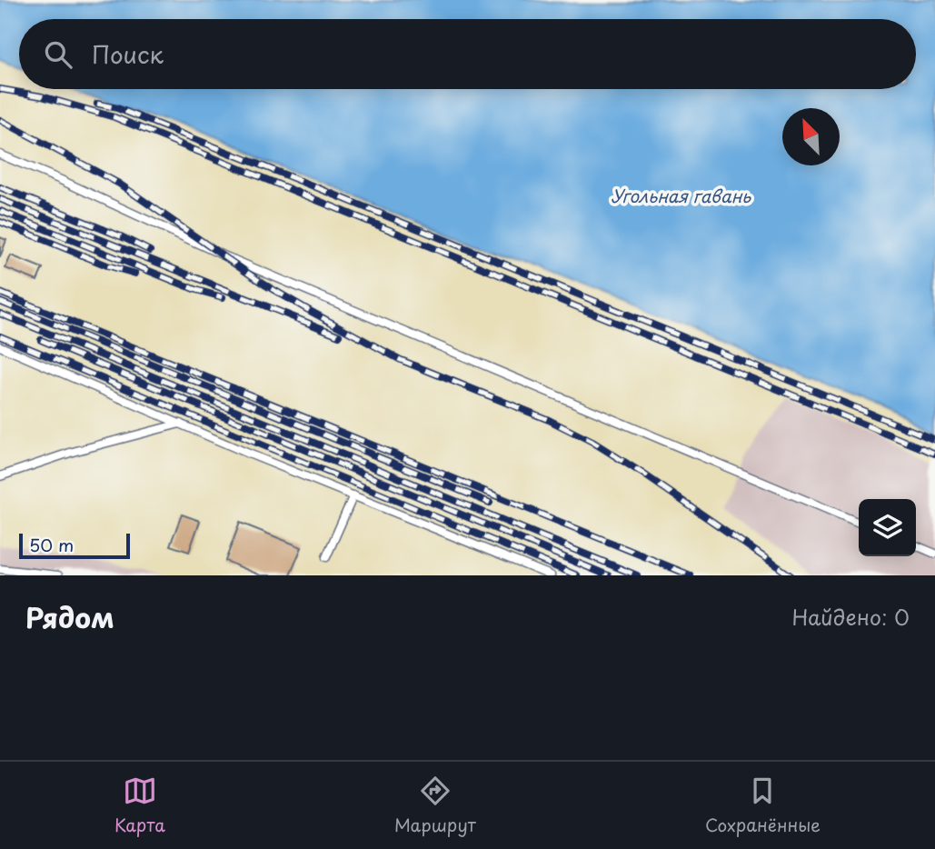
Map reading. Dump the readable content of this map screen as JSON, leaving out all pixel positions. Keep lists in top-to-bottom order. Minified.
{"water":["Угольная гавань"],"scale_bar":"50 m","north":"top left","page":{"search":"Поиск","scale":"50 m","heading":["Рядом","Найдено: 0"],"nav":["Карта","Маршрут","Сохранённые"]}}
